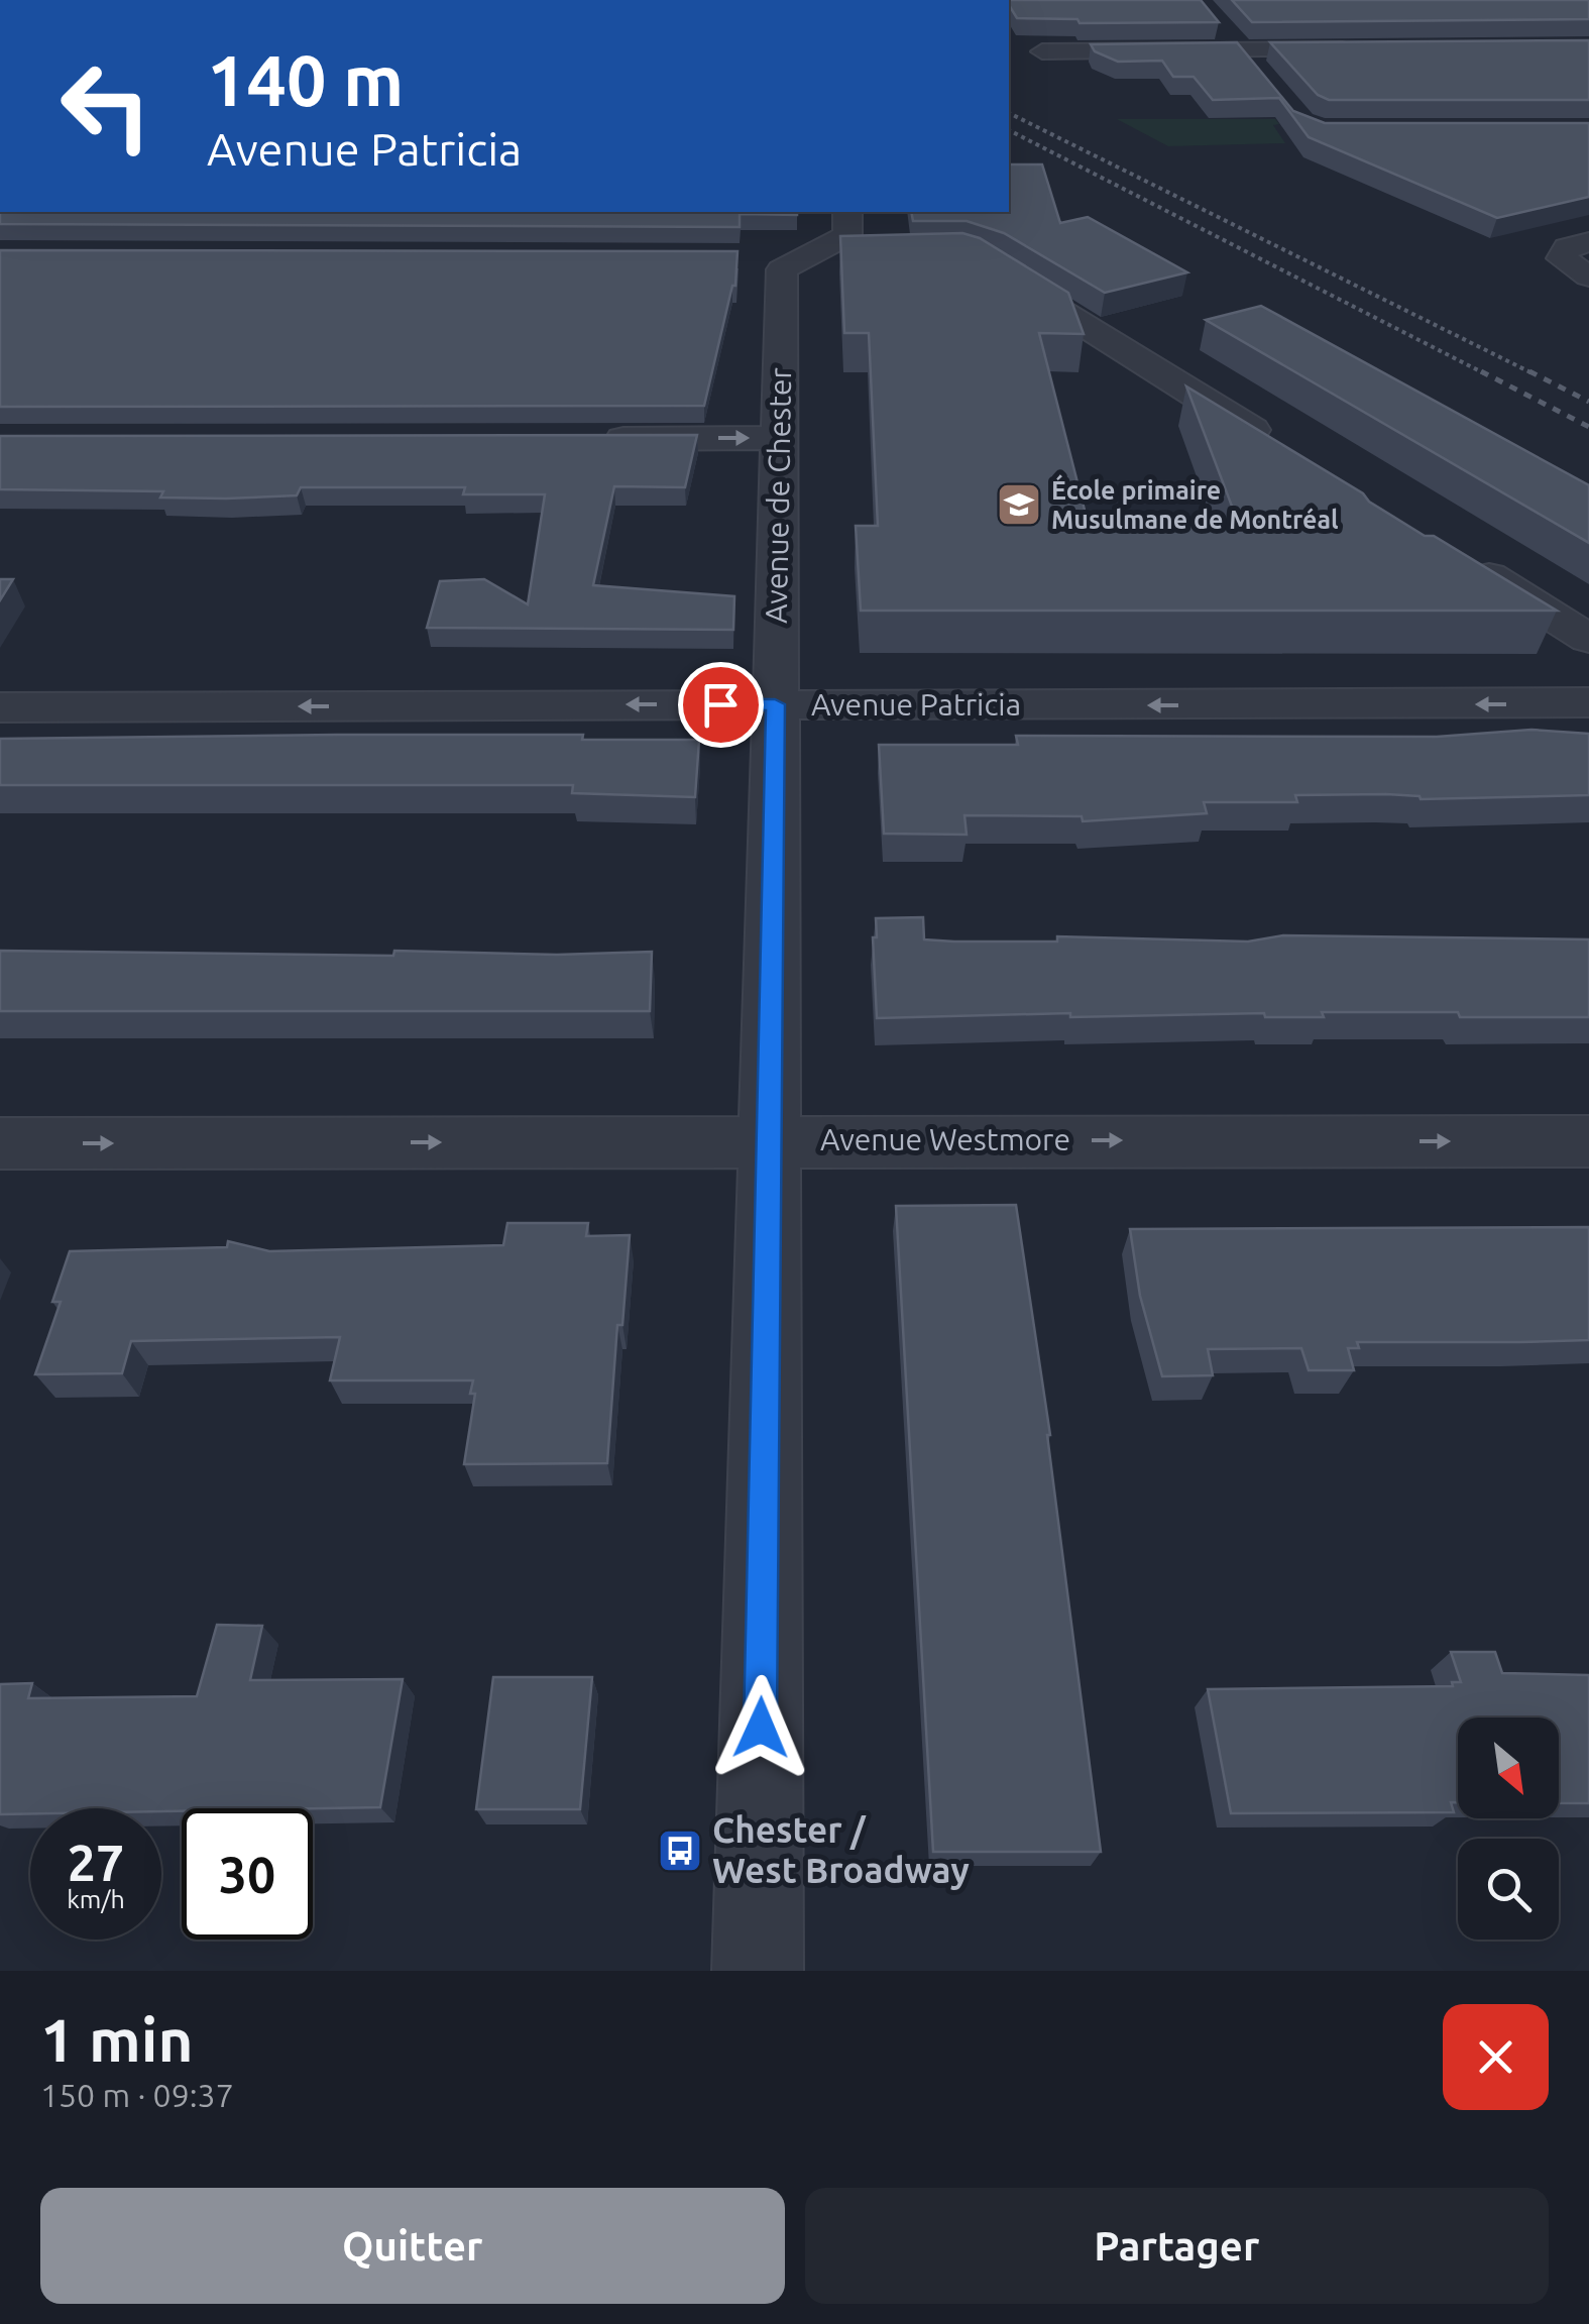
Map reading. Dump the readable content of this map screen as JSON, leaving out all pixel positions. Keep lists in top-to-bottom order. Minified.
{"streets":{"street":["Avenue de Chester","Avenue Patricia","Avenue Westmore"]},"crossings":[["Avenue de Chester","Avenue Patricia"],["Avenue de Chester","Avenue Westmore"]],"one_way":["Avenue Patricia","Avenue Westmore"],"places":{"school or university":["École primaire Musulmane de Montréal"],"bus stop":["Chester / West Broadway"]},"north":"bottom right","page":{"turn":["140 m","Avenue Patricia"],"speed":"27 km/h","limit":"30","heading":["1 min","150 m · 09:37"],"buttons":["Quitter","Partager"]}}
